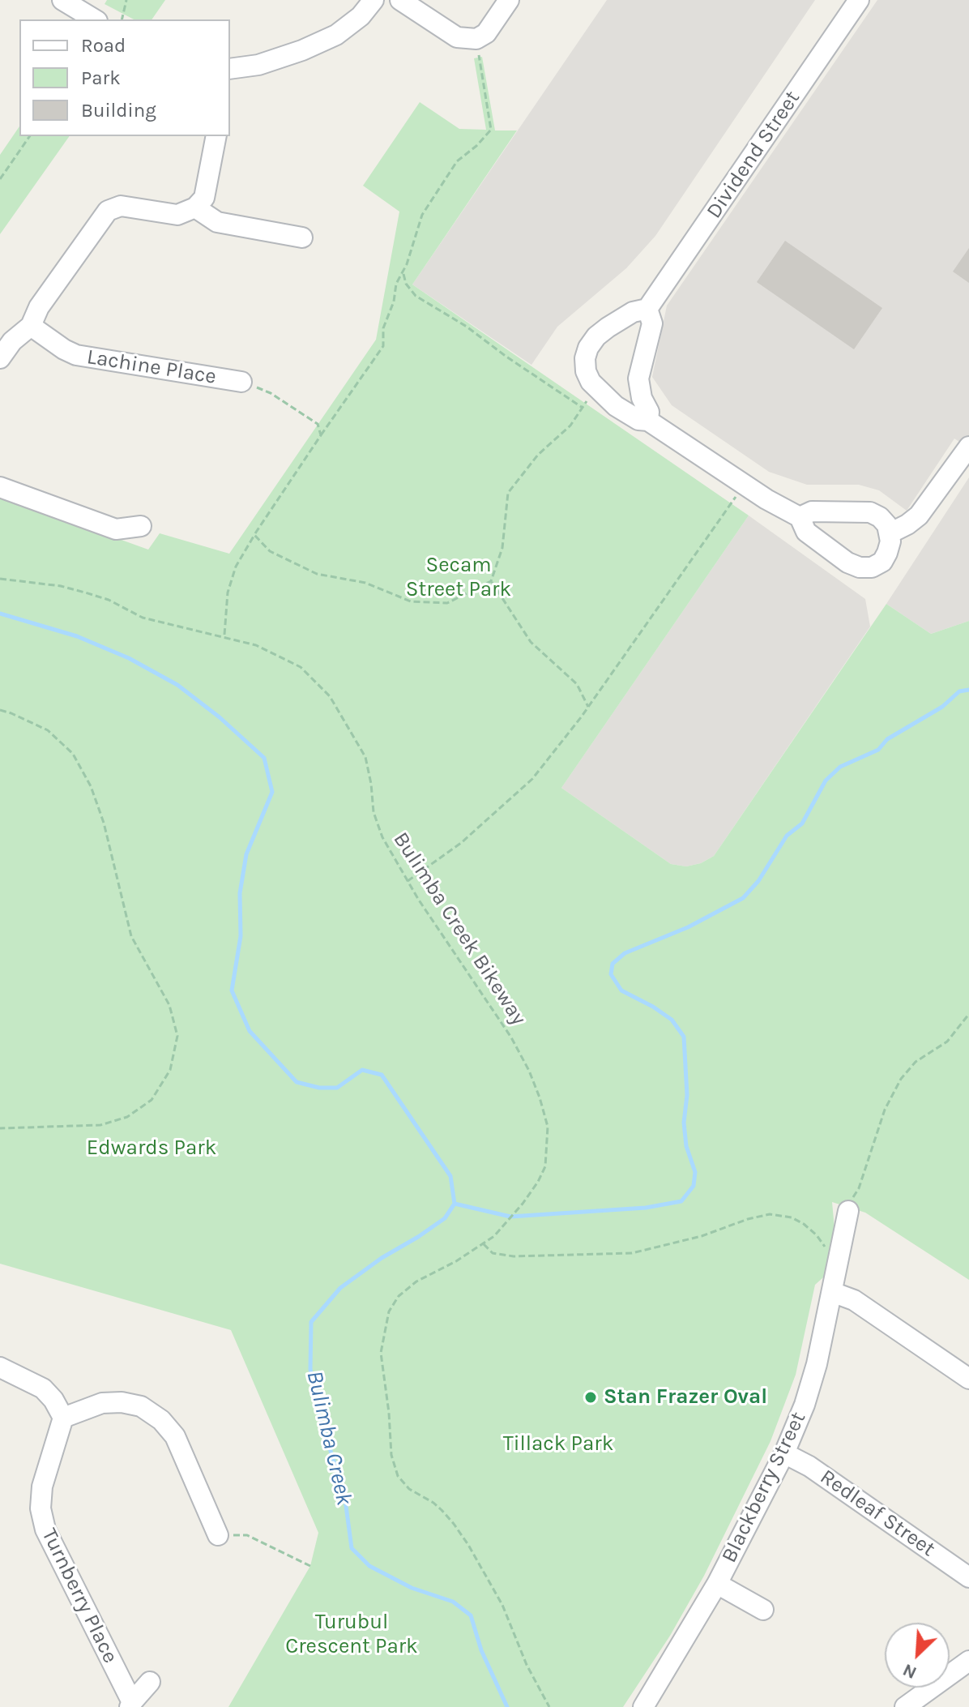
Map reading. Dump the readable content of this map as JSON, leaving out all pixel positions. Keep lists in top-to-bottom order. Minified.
{"streets":{"street":["Dividend Street","Lachine Place","Blackberry Street","Redleaf Street","Turnberry Place"],"path":["Bulimba Creek Bikeway"]},"crossings":[["Blackberry Street","Redleaf Street"]],"water":["Bulimba Creek"],"parks":["Secam Street Park","Edwards Park","Tillack Park","Turubul Crescent Park"],"places":["Stan Frazer Oval"],"legend":["Road","Park","Building"],"north":"bottom left"}
